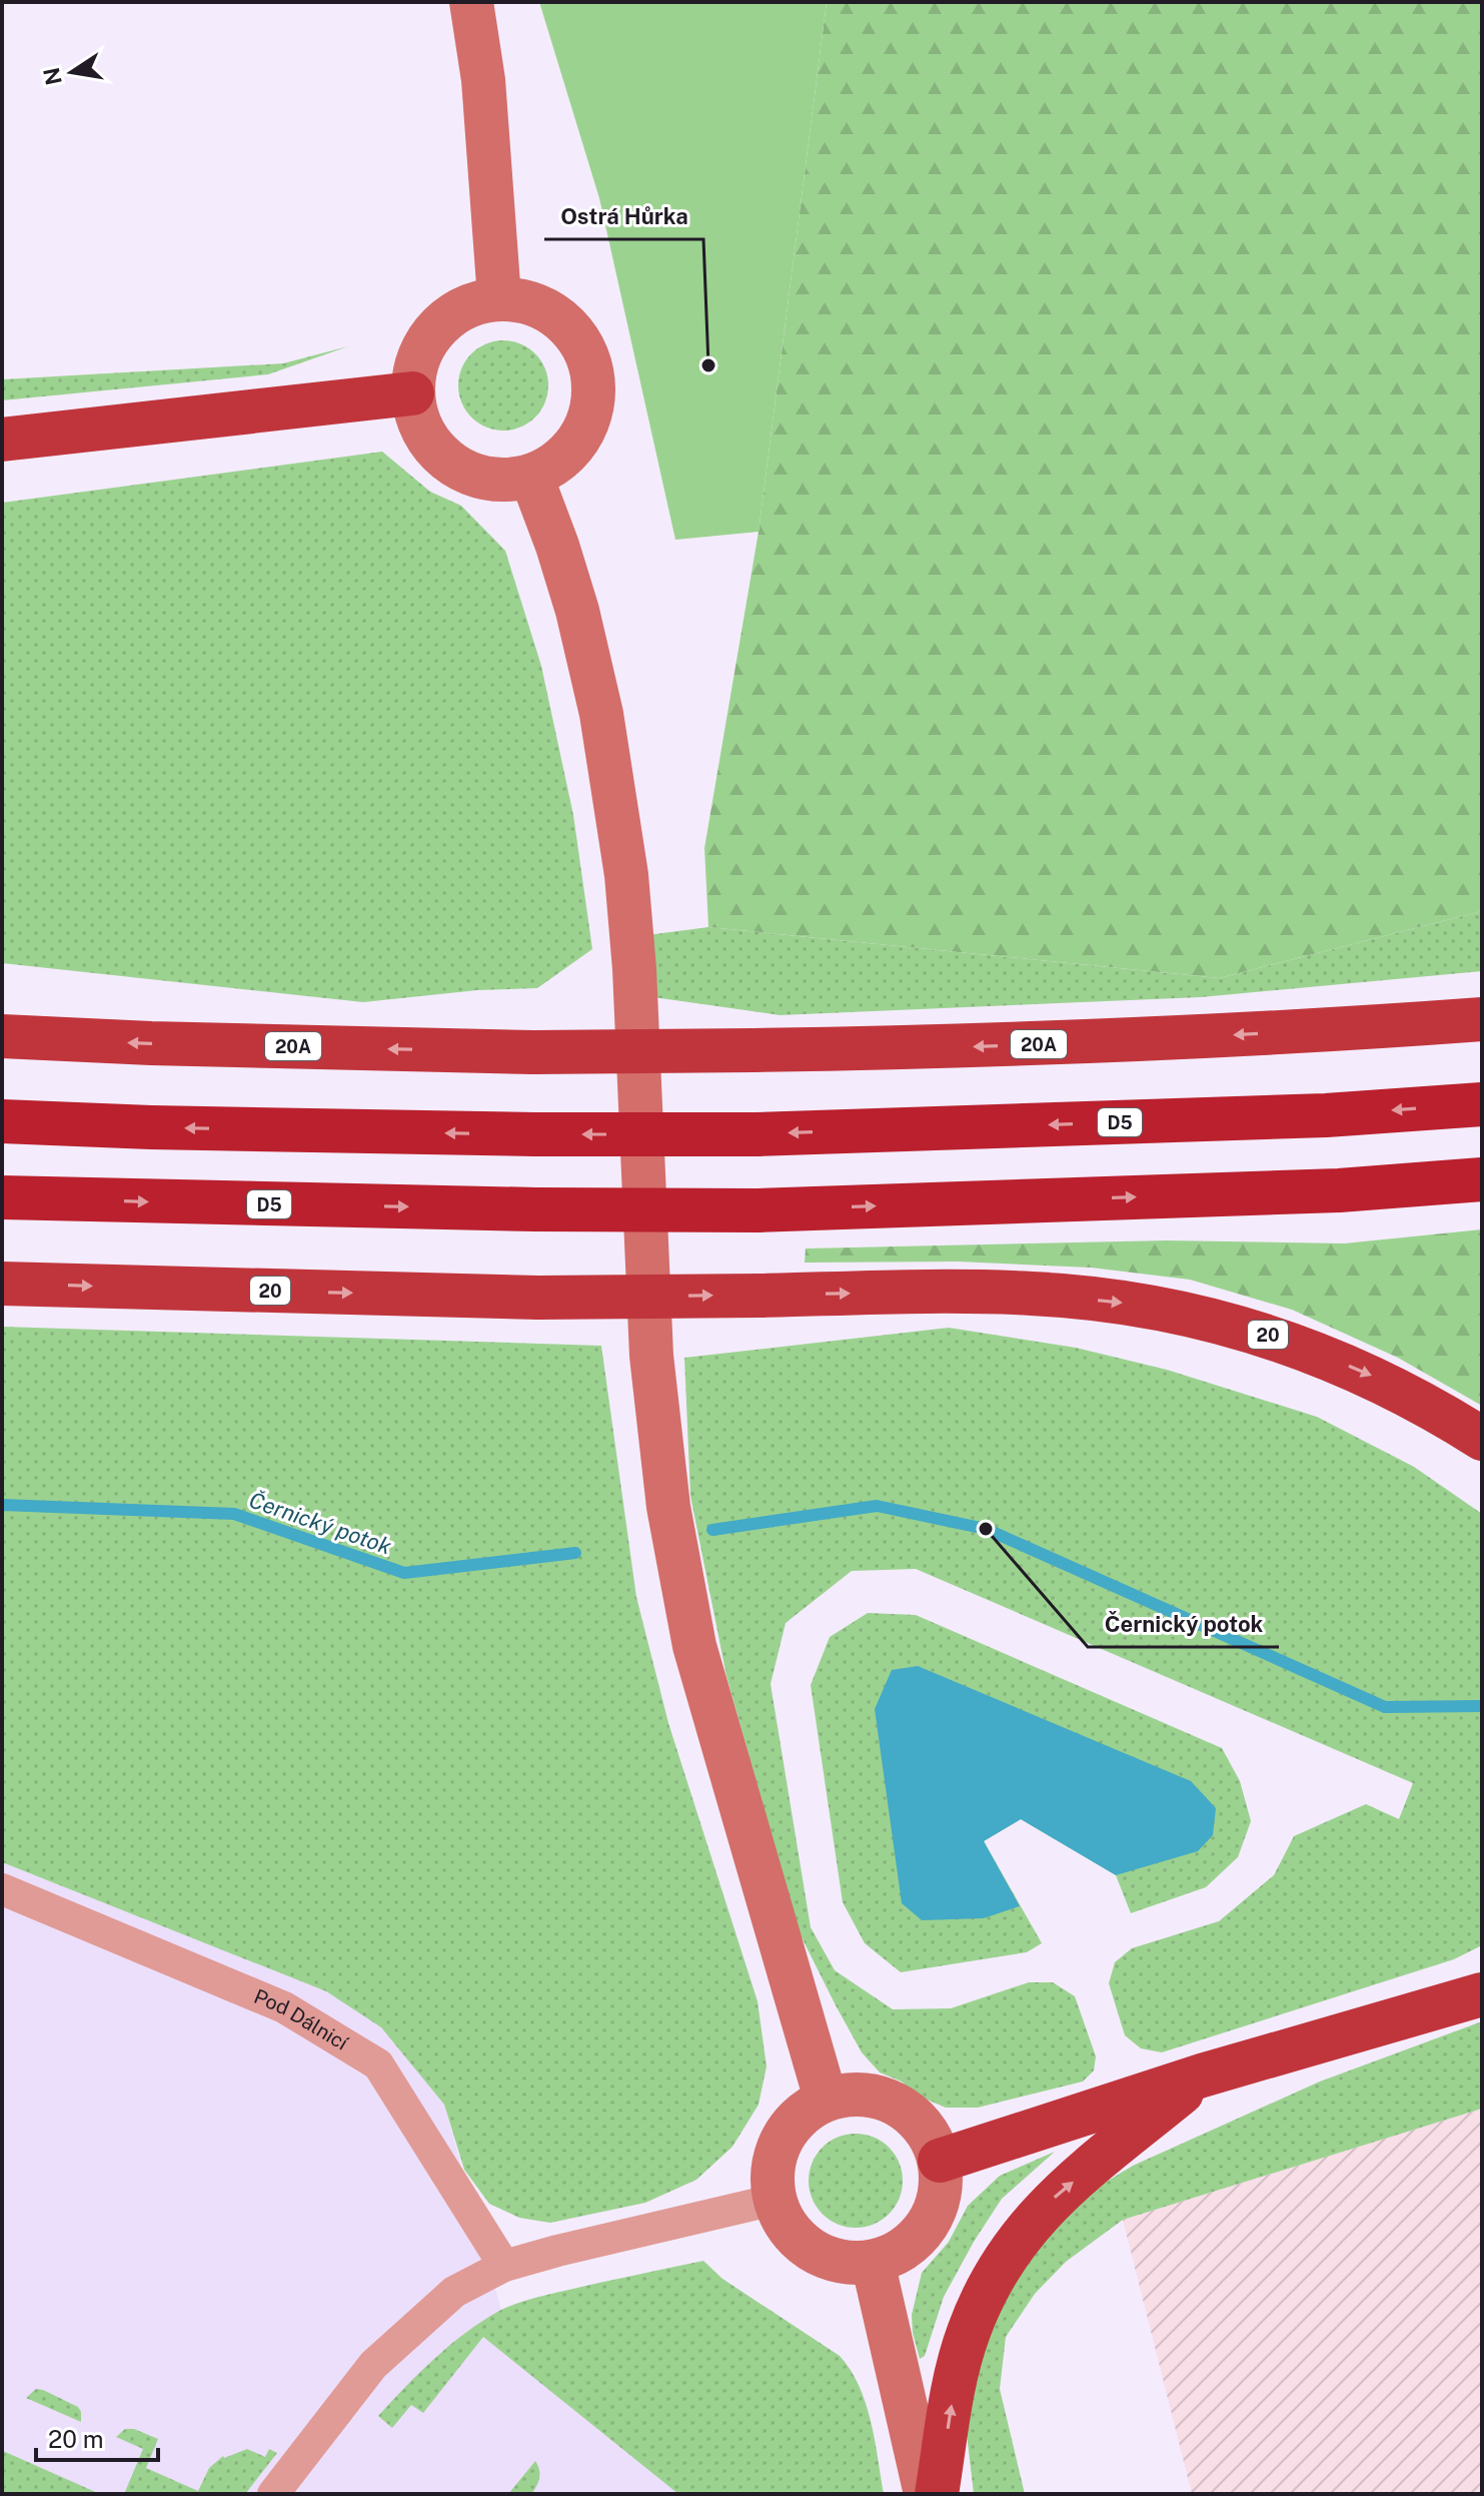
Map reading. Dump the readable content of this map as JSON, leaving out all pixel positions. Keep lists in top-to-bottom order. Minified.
{"streets":{"highway":["20A","D5","20"],"street":["Pod Dálnicí"]},"water":["Černický potok"],"places":["Ostrá Hůrka","Černický potok"],"scale_bar":"20 m","north":"left"}
